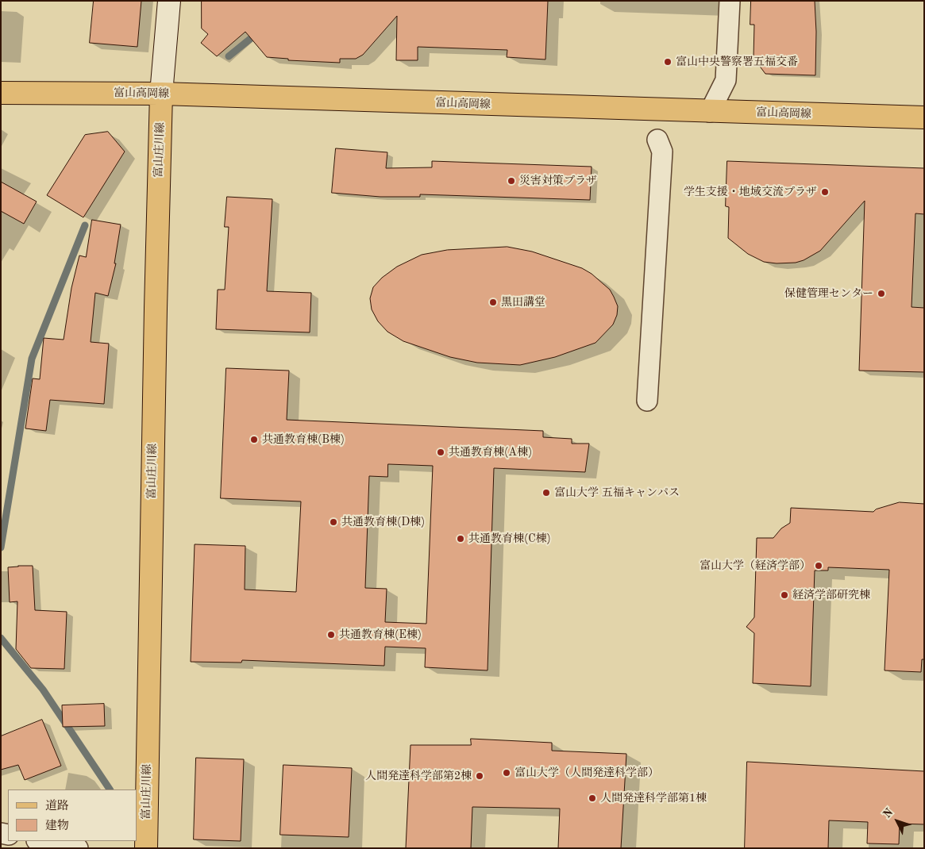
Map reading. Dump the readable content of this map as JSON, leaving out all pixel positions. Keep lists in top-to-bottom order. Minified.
{"streets":{"main road":["富山高岡線","富山庄川線"]},"crossings":[["富山高岡線","富山庄川線"]],"places":["富山中央警察署五福交番","災害対策プラザ","学生支援・地域交流プラザ","保健管理センター","黒田講堂","共通教育棟(B棟)","共通教育棟(A棟)","富山大学 五福キャンパス","共通教育棟(D棟)","共通教育棟(C棟)","富山大学（経済学部）","経済学部研究棟","共通教育棟(E棟)","富山大学（人間発達科学部）","人間発達科学部第2棟","人間発達科学部第1棟"],"legend":["道路","建物"],"north":"top left"}
